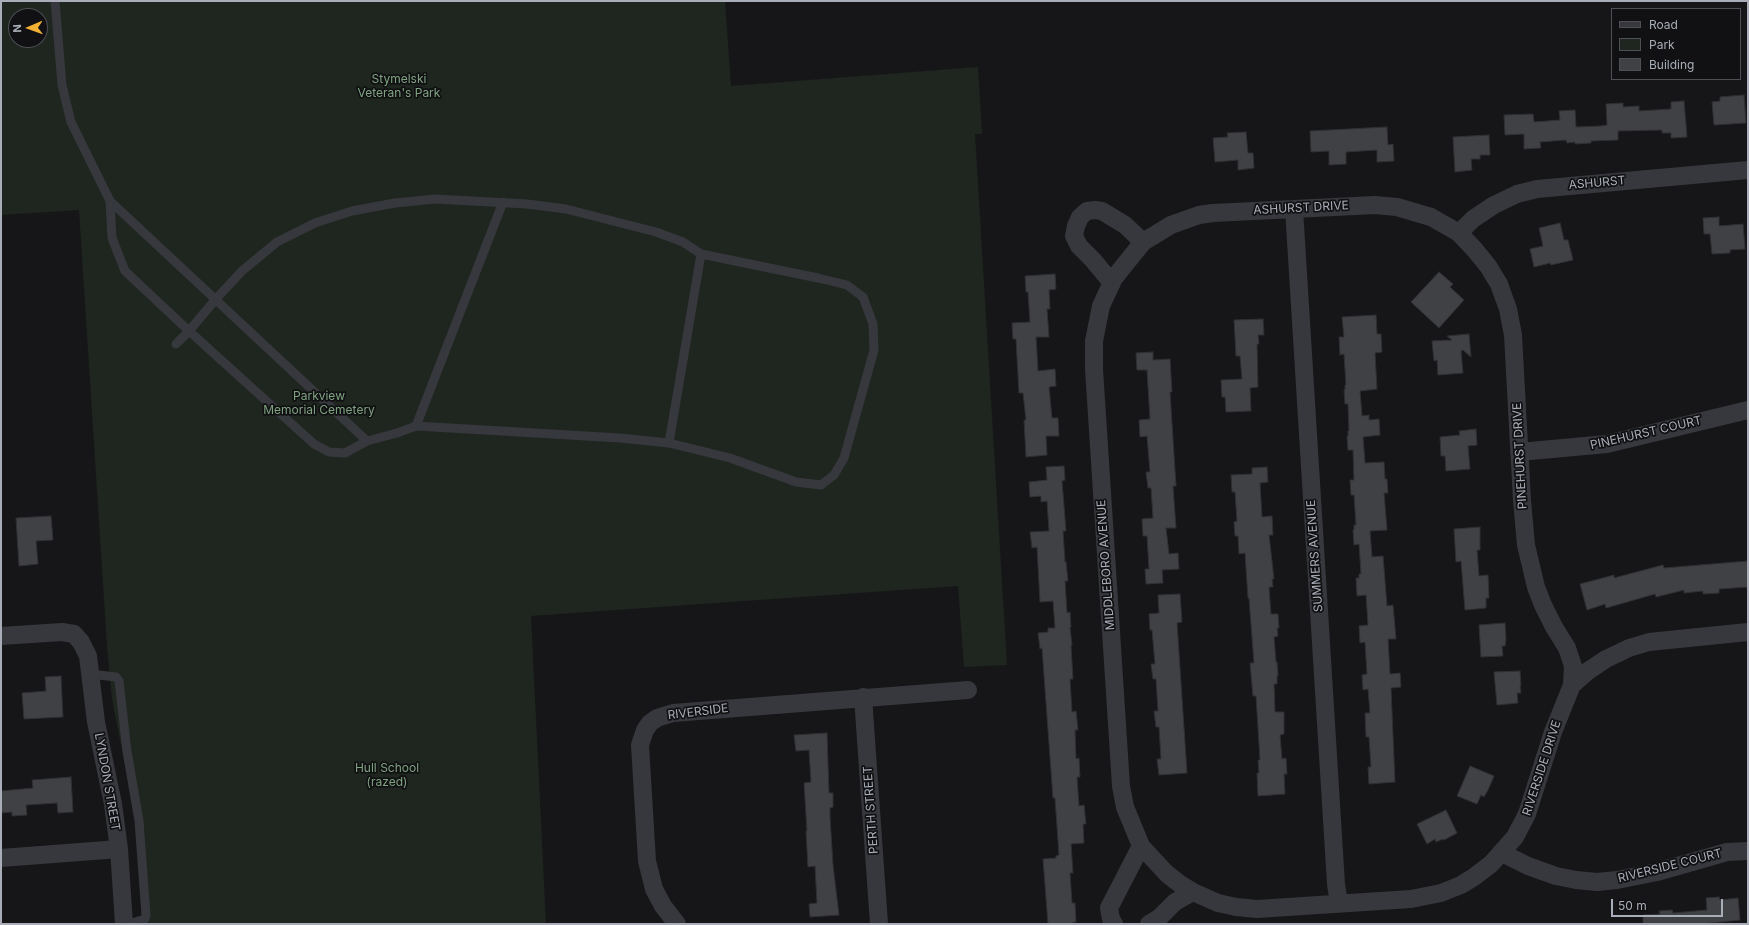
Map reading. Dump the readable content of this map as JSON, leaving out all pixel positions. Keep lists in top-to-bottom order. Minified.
{"streets":{"street":["ASHURST","ASHURST DRIVE","PINEHURST COURT","PINEHURST DRIVE","SUMMERS AVENUE","MIDDLEBORO AVENUE","RIVERSIDE","RIVERSIDE DRIVE","LYNDON STREET","PERTH STREET","RIVERSIDE COURT"]},"crossings":[["ASHURST","ASHURST DRIVE"],["ASHURST","PINEHURST DRIVE"],["ASHURST DRIVE","PINEHURST DRIVE"],["ASHURST DRIVE","SUMMERS AVENUE"],["ASHURST DRIVE","MIDDLEBORO AVENUE"],["PINEHURST COURT","PINEHURST DRIVE"],["PINEHURST DRIVE","RIVERSIDE DRIVE"],["SUMMERS AVENUE","RIVERSIDE DRIVE"],["MIDDLEBORO AVENUE","RIVERSIDE DRIVE"],["RIVERSIDE","PERTH STREET"],["RIVERSIDE DRIVE","RIVERSIDE COURT"]],"parks":["Stymelski Veteran's Park","Parkview Memorial Cemetery","Hull School (razed)"],"legend":["Road","Park","Building"],"scale_bar":"50 m","north":"left"}
